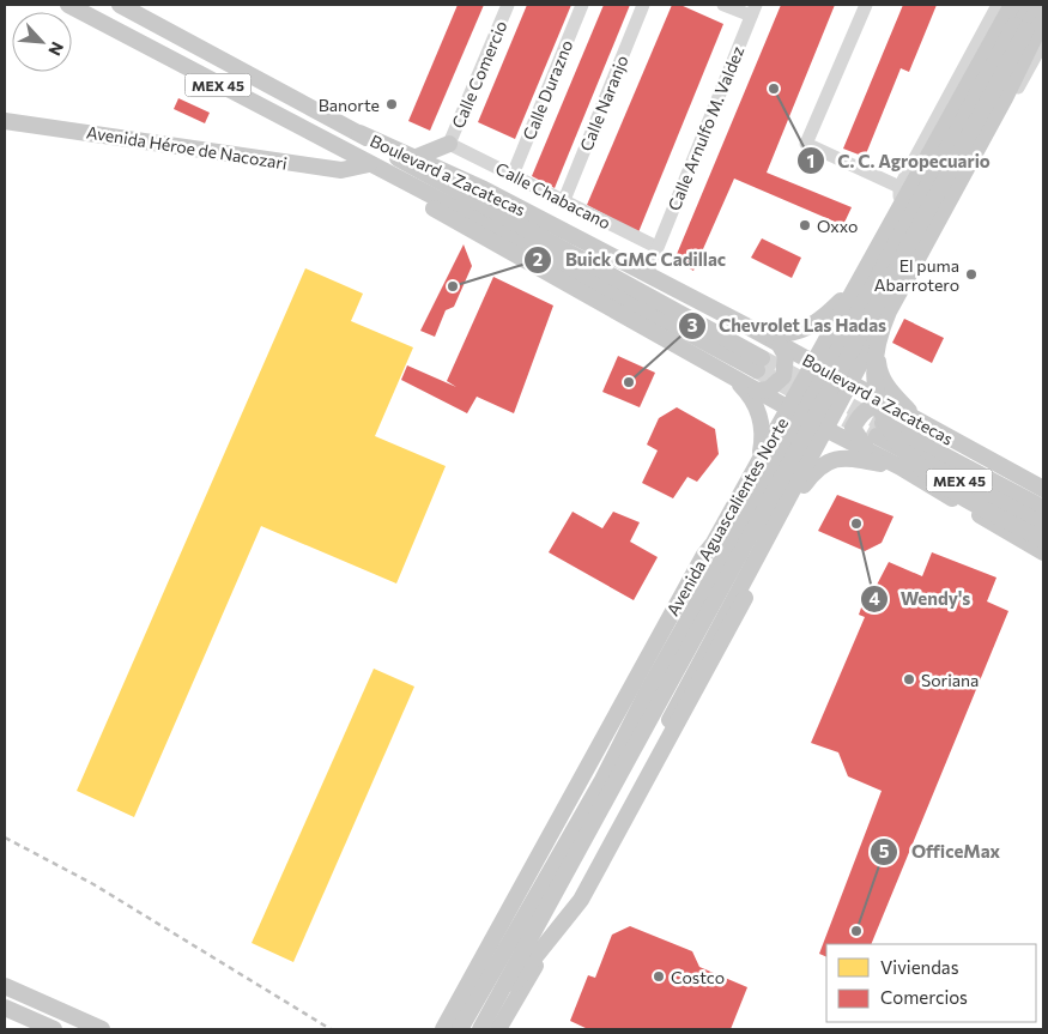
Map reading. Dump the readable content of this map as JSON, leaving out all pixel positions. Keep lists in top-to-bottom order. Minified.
{"streets":{"main road":["MEX 45","Avenida Héroe de Nacozari","Boulevard a Zacatecas","Avenida Aguascalientes Norte"],"street":["Calle Comercio","Calle Durazno","Calle Naranjo","Calle Arnulfo M. Valdez","Calle Chabacano"]},"crossings":[["Calle Comercio","Calle Chabacano"],["Calle Durazno","Calle Chabacano"],["Calle Naranjo","Calle Chabacano"],["Calle Arnulfo M. Valdez","Boulevard a Zacatecas"],["Calle Arnulfo M. Valdez","Calle Chabacano"],["Avenida Héroe de Nacozari","Boulevard a Zacatecas"],["Boulevard a Zacatecas","Avenida Aguascalientes Norte"]],"places":["C. C. Agropecuario","Banorte","Oxxo","El puma Abarrotero","Buick GMC Cadillac","Chevrolet Las Hadas","Wendy's","Soriana","OfficeMax","Costco"],"legend":["Viviendas","Comercios"],"north":"bottom right"}
